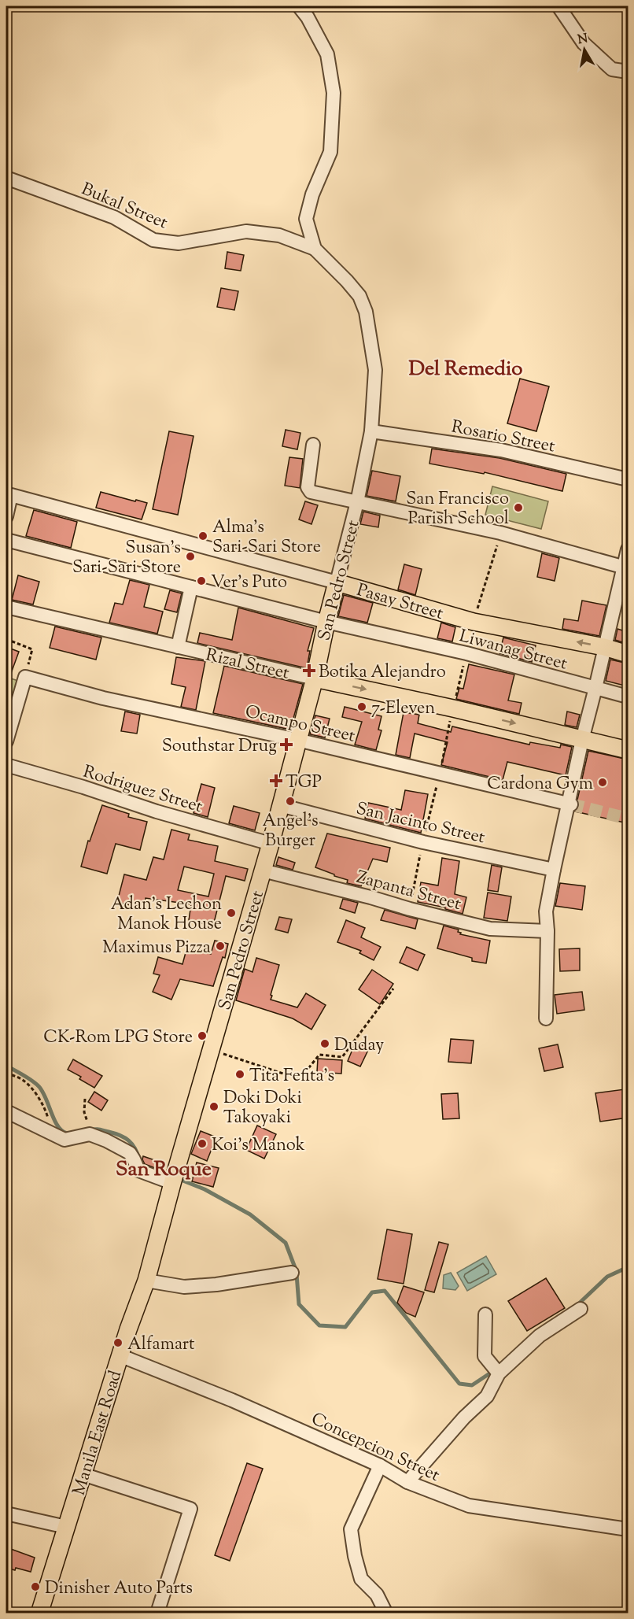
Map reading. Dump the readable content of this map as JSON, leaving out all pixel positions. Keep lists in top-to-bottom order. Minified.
{"streets":{"main road":["San Pedro Street","Pasay Street","Rizal Street","Manila East Road"],"street":["Bukal Street","Rosario Street","Liwanag Street","Ocampo Street","Rodriguez Street","San Jacinto Street","Zapanta Street","Concepcion Street"]},"crossings":[["Bukal Street","San Pedro Street"],["Rosario Street","San Pedro Street"],["San Pedro Street","Pasay Street"],["San Pedro Street","Liwanag Street"],["San Pedro Street","Rizal Street"],["San Pedro Street","Ocampo Street"],["San Pedro Street","Rodriguez Street"],["San Pedro Street","San Jacinto Street"],["San Pedro Street","Zapanta Street"],["San Pedro Street","Manila East Road"],["Manila East Road","Concepcion Street"]],"one_way":["Rizal Street"],"districts":["Del Remedio","San Roque"],"places":{"other":["San Francisco Parish School","Alma’s Sari-Sari Store","Susan’s Sari-Sari Store","Ver’s Puto","7-Eleven","Cardona Gym","Angel's Burger","Adan's Lechon Manok House","Maximus Pizza","CK-Rom LPG Store","Duday","Tita Fefita’s","Doki Doki Takoyaki","Koi’s Manok","Alfamart","Dinisher Auto Parts"],"health":["Botika Alejandro","Southstar Drug","TGP"]},"north":"top"}
